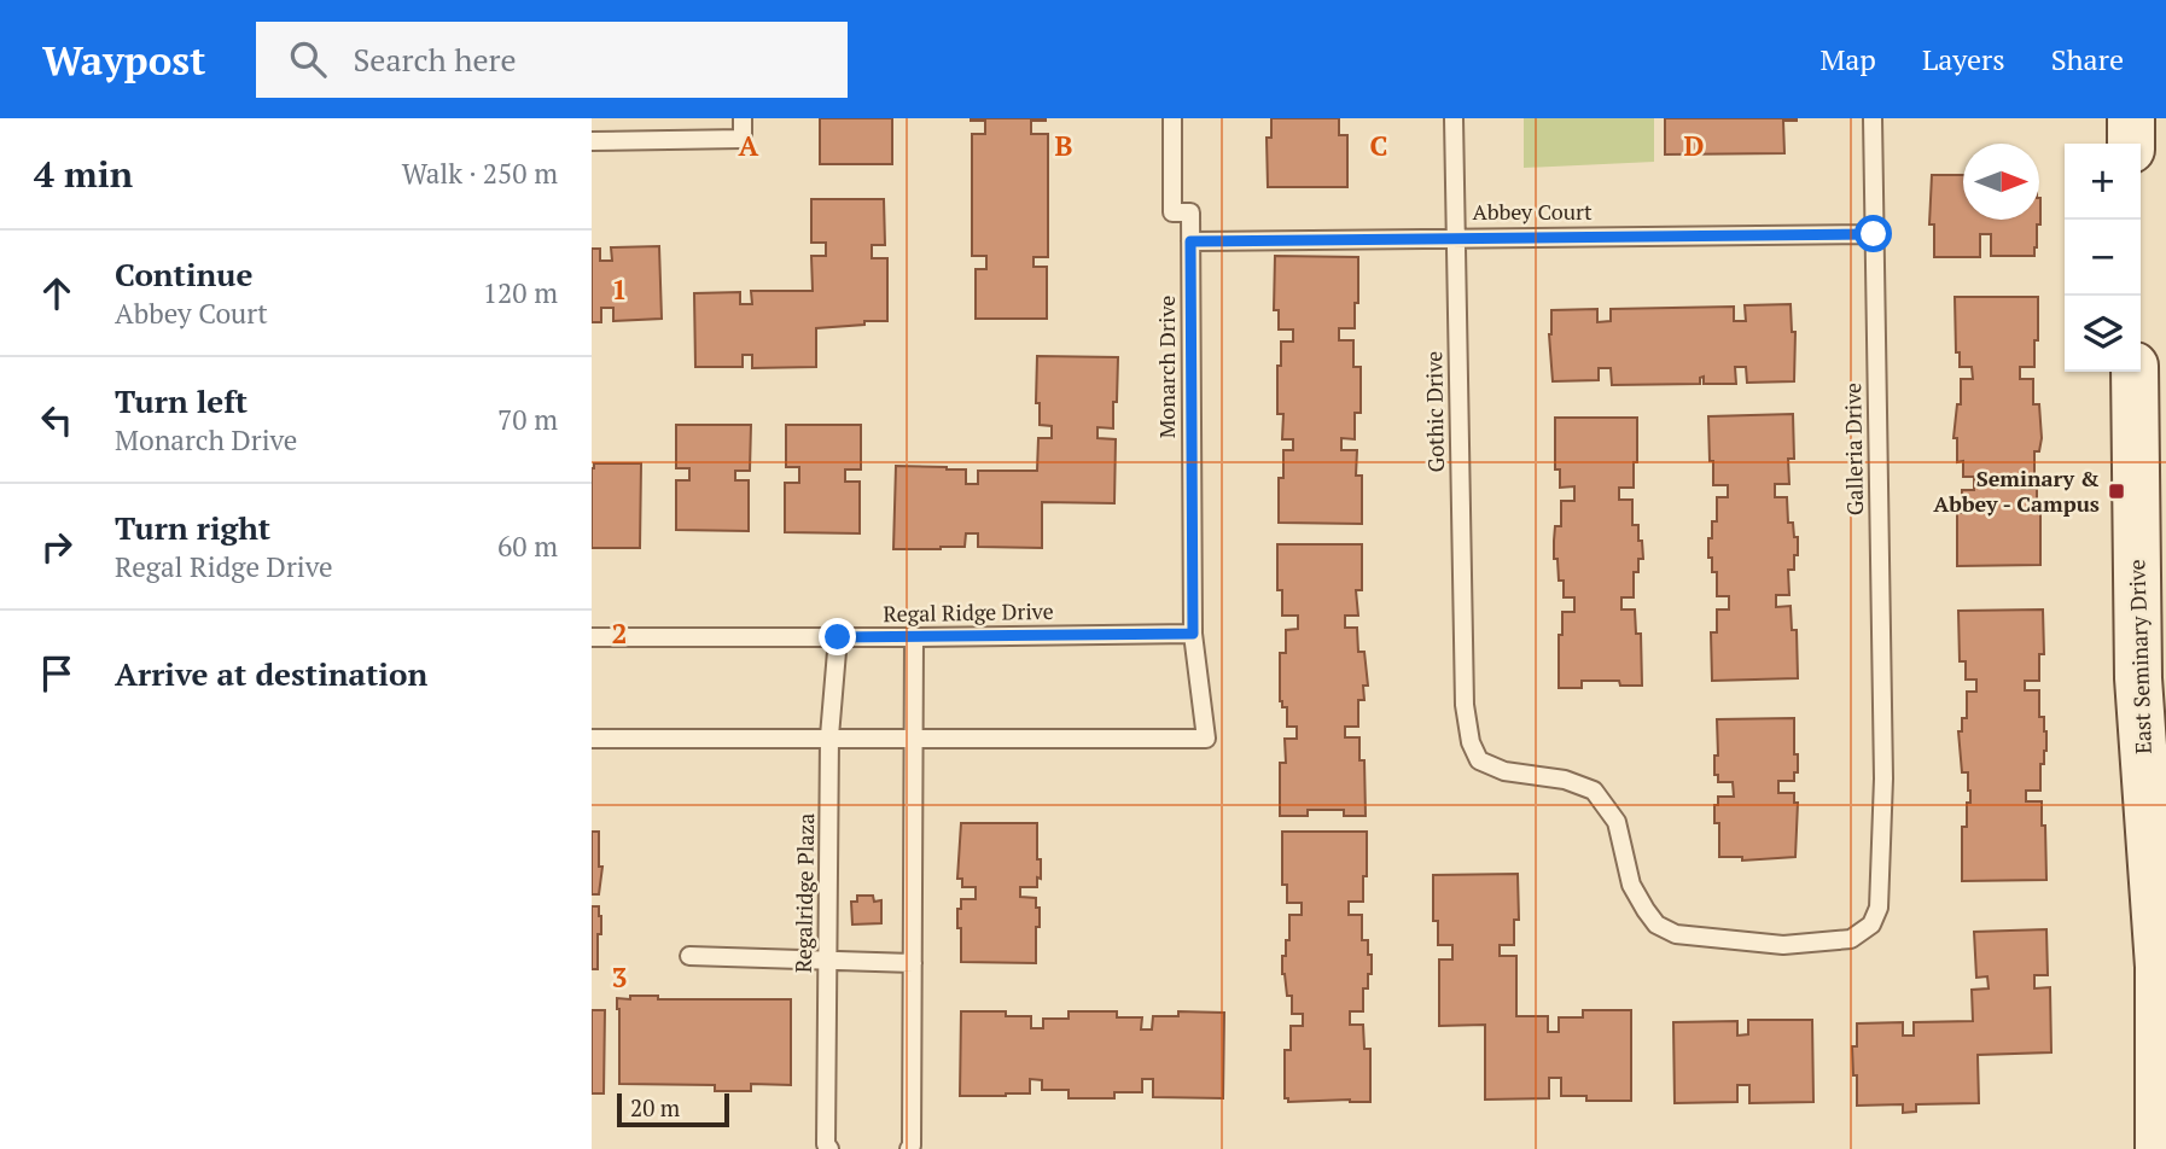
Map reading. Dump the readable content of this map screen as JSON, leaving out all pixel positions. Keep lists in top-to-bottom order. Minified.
{"streets":{"main road":["East Seminary Drive"],"lane":["Abbey Court","Monarch Drive","Gothic Drive","Galleria Drive","Regal Ridge Drive","Regalridge Plaza"]},"crossings":[["Abbey Court","Monarch Drive"],["Abbey Court","Gothic Drive"],["Abbey Court","Galleria Drive"],["Monarch Drive","Regal Ridge Drive"],["Gothic Drive","Galleria Drive"],["Regal Ridge Drive","Regalridge Plaza"]],"places":{"transit":["Seminary & Abbey - Campus"]},"scale_bar":"20 m","north":"right","page":{"header":"Waypost","search":"Search here","nav":["Map","Layers","Share"],"heading":["4 min","Walk · 250 m"],"map_buttons":["+","−"],"list":[["Continue","Abbey Court","120 m"],["Turn left","Monarch Drive","70 m"],["Turn right","Regal Ridge Drive","60 m"],"Arrive at destination"],"scale":"20 m"},"grid":{"columns":["A","B","C","D"],"rows":["1","2","3"]}}
